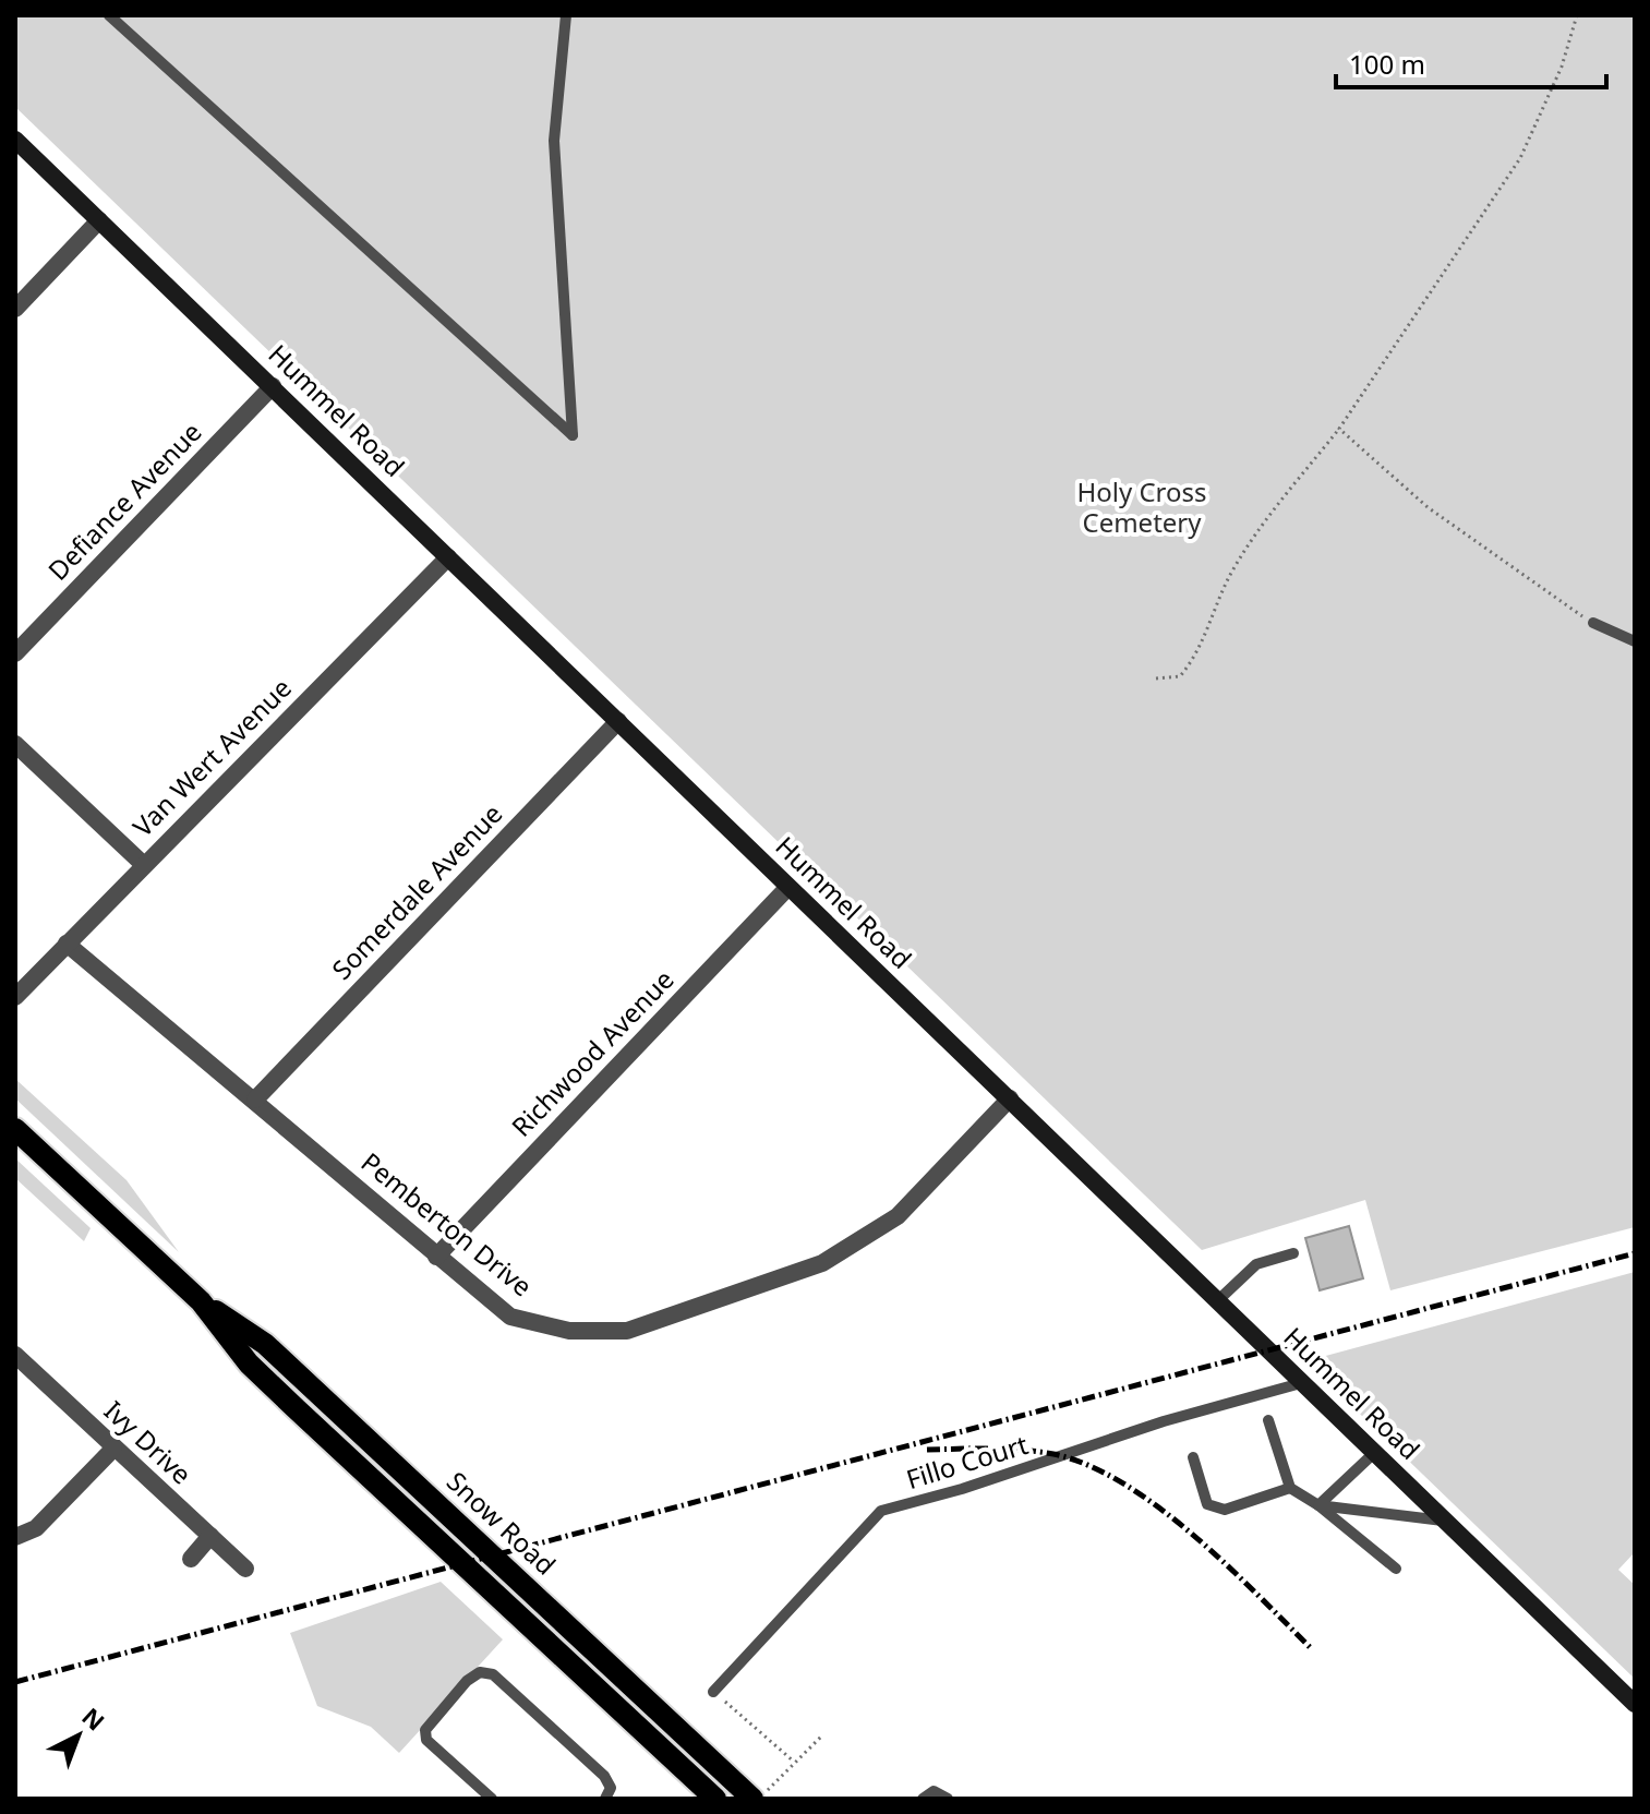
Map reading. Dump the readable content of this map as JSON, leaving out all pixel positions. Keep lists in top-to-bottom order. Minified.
{"streets":{"main road":["Snow Road"],"street":["Hummel Road","Defiance Avenue","Van Wert Avenue","Somerdale Avenue","Richwood Avenue","Pemberton Drive","Ivy Drive"],"lane":["Fillo Court"]},"crossings":[["Hummel Road","Defiance Avenue"],["Hummel Road","Van Wert Avenue"],["Hummel Road","Somerdale Avenue"],["Hummel Road","Richwood Avenue"],["Hummel Road","Pemberton Drive"],["Hummel Road","Fillo Court"],["Van Wert Avenue","Pemberton Drive"],["Somerdale Avenue","Pemberton Drive"],["Richwood Avenue","Pemberton Drive"]],"parks":["Holy Cross Cemetery"],"scale_bar":"100 m","north":"top right"}
